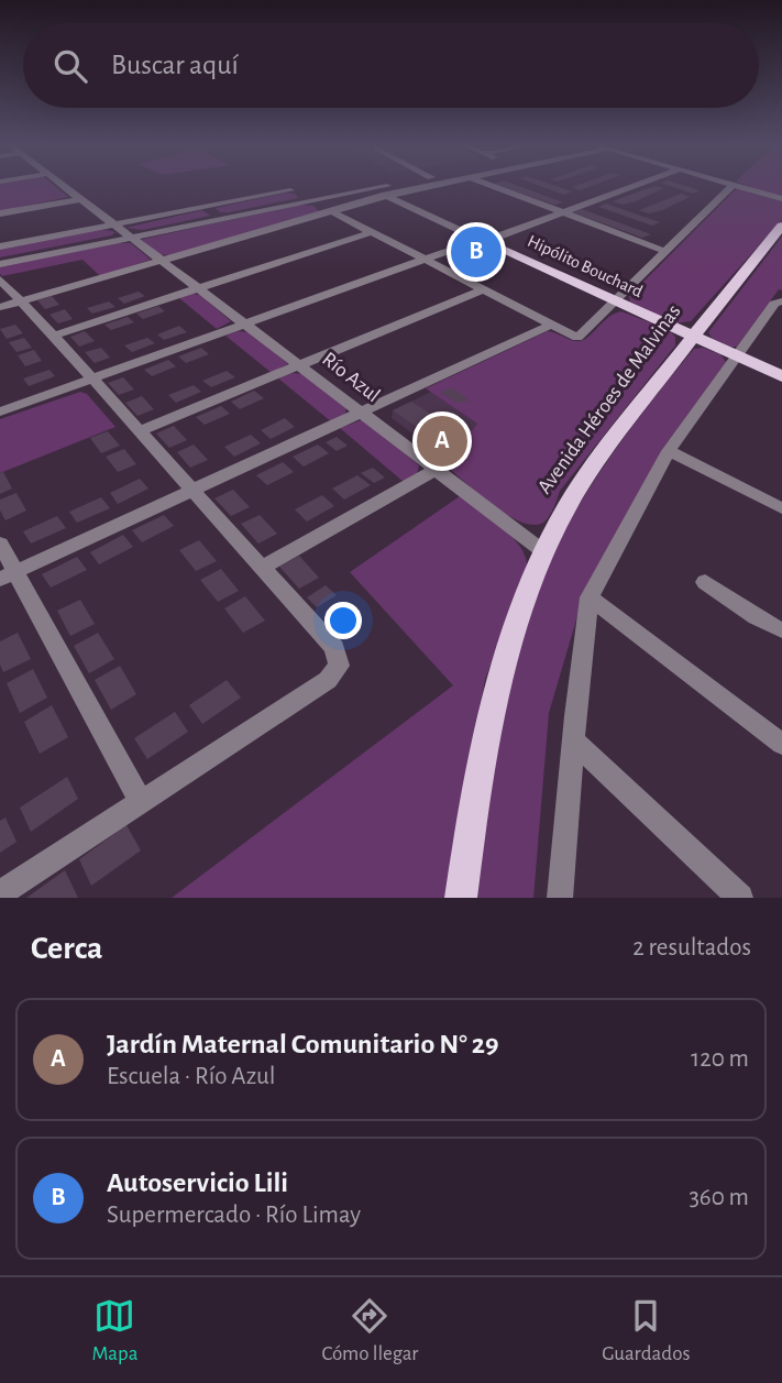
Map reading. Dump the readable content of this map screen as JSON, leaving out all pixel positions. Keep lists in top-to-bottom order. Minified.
{"streets":{"main road":["Hipólito Bouchard","Avenida Héroes de Malvinas"],"street":["Río Azul"]},"crossings":[["Hipólito Bouchard","Avenida Héroes de Malvinas"],["Río Azul","Avenida Héroes de Malvinas"]],"page":{"search":"Buscar aquí","pins":["B","A"],"heading":["Cerca","2 resultados"],"list":[{"mark":"A","name":"Jardín Maternal Comunitario N° 29","note":"Escuela · Río Azul","value":"120 m"},{"mark":"B","name":"Autoservicio Lili","note":"Supermercado · Río Limay","value":"360 m"}],"nav":["Mapa","Cómo llegar","Guardados"]}}
